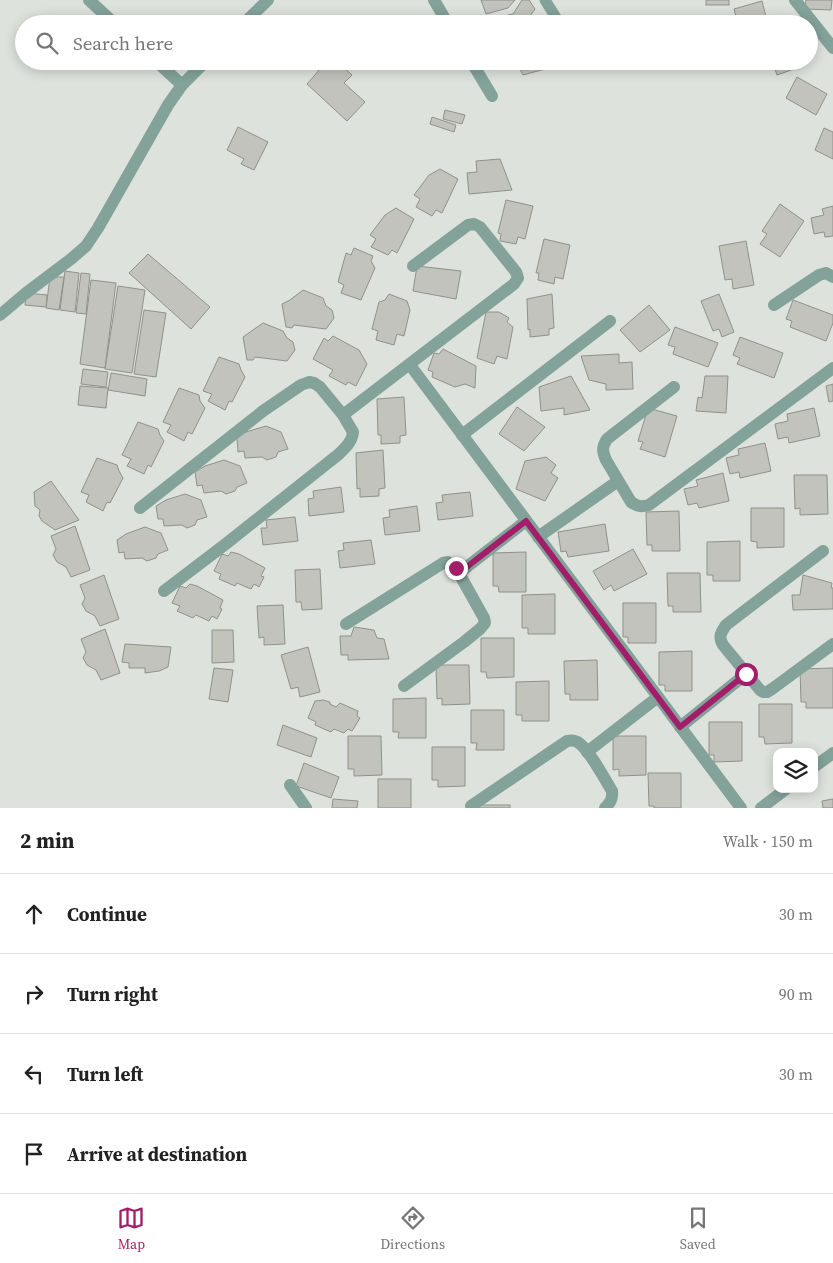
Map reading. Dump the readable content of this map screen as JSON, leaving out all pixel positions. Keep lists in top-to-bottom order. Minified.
{"page":{"search":"Search here","heading":["2 min","Walk · 150 m"],"list":[["Continue","30 m"],["Turn right","90 m"],["Turn left","30 m"],"Arrive at destination"],"nav":["Map","Directions","Saved"]}}
